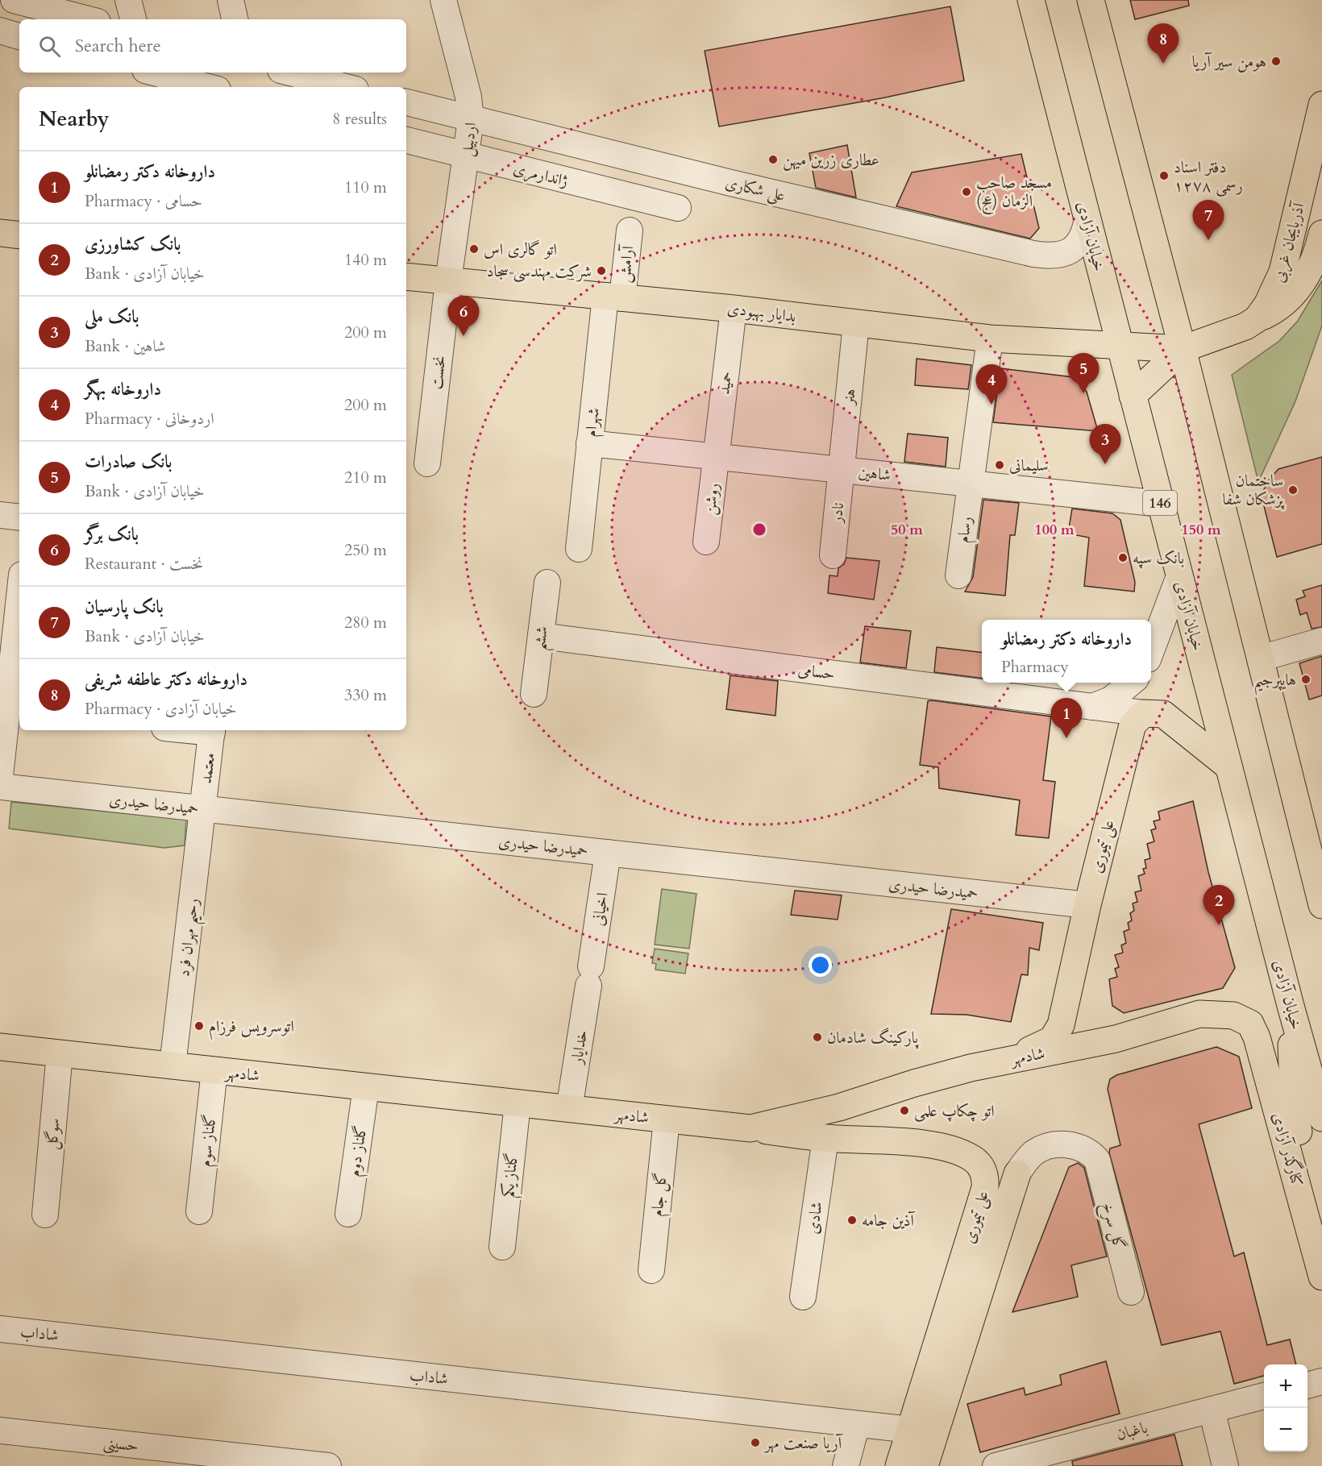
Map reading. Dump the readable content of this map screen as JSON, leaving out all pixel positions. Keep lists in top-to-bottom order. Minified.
{"streets":{"main road":["خیابان آزادی","آذربایجان غربی","بدایار بهبودی","146","علی تیموری","شادمهر","کنارگذر آزادی"],"street":["اردبیل","ژاندارمری","علی شکاری","آرامش","نخست","حمید","هنر","شهرام","شاهین","روشن","نادر","رسام","ششم","حسامی","معتمد","حمیدرضا حیدری","اخیانی","رحیم مهران فرد","خدایار","سوگل","گلناز سوم","گلناز دوم","گلناز یکم","گل جام","شادی","گل سرخ","شاداب","باغبان","حسینی"]},"crossings":[["اردبیل","ژاندارمری"],["اردبیل","علی شکاری"],["اردبیل","بدایار بهبودی"],["اردبیل","نخست"],["علی شکاری","خیابان آزادی"],["خیابان آزادی","بدایار بهبودی"],["خیابان آزادی","شاهین"],["خیابان آزادی","کنارگذر آزادی"],["آذربایجان غربی","بدایار بهبودی"],["آرامش","بدایار بهبودی"],["آرامش","شهرام"],["بدایار بهبودی","نخست"],["بدایار بهبودی","حمید"],["بدایار بهبودی","هنر"],["بدایار بهبودی","شهرام"],["بدایار بهبودی","رسام"],["حمید","شاهین"],["حمید","روشن"],["هنر","شاهین"],["هنر","نادر"],["شهرام","شاهین"],["شاهین","روشن"],["شاهین","نادر"],["شاهین","رسام"],["ششم","حسامی"],["حسامی","علی تیموری"],["معتمد","حمیدرضا حیدری"],["معتمد","رحیم مهران فرد"],["حمیدرضا حیدری","علی تیموری"],["حمیدرضا حیدری","اخیانی"],["حمیدرضا حیدری","رحیم مهران فرد"],["علی تیموری","شادمهر"],["علی تیموری","شادی"],["علی تیموری","گل سرخ"],["علی تیموری","شاداب"],["اخیانی","خدایار"],["رحیم مهران فرد","شادمهر"],["خدایار","شادمهر"],["شادمهر","سوگل"],["شادمهر","گلناز سوم"],["شادمهر","کنارگذر آزادی"],["شادمهر","گلناز دوم"],["شادمهر","گلناز یکم"],["شادمهر","گل جام"]],"places":["هومن سیر آریا","عطاری زرین میهن","دفتر اسناد رسمی ۱۲۷۸","مسجد صاحب الزمان (عج)","اتو گالری اس","شرکت مهندسی سجاد","سلیمانی","ساختمان پزشکان شفا","بانک سپه","هایپرجیم","اتوسرویس فرزام","پارکینگ شادمان","اتو چکاپ علمی","آذین جامه","آریا صنعت مهر"],"page":{"search":"Search here","pins":["8","7","6","5","4","3","1","2"],"heading":["Nearby","8 results"],"list":[{"mark":"1","name":"داروخانه دکتر رمضانلو","note":"Pharmacy · حسامی","value":"110 m"},{"mark":"2","name":"بانک کشاورزی","note":"Bank · خیابان آزادی","value":"140 m"},{"mark":"3","name":"بانک ملی","note":"Bank · شاهین","value":"200 m"},{"mark":"4","name":"داروخانه بهگر","note":"Pharmacy · اردوخانی","value":"200 m"},{"mark":"5","name":"بانک صادرات","note":"Bank · خیابان آزادی","value":"210 m"},{"mark":"6","name":"بانک برگر","note":"Restaurant · نخست","value":"250 m"},{"mark":"7","name":"بانک پارسیان","note":"Bank · خیابان آزادی","value":"280 m"},{"mark":"8","name":"داروخانه دکتر عاطفه شریفی","note":"Pharmacy · خیابان آزادی","value":"330 m"}],"popup":["داروخانه دکتر رمضانلو","Pharmacy"],"map_buttons":["+","−"]},"rings":["50 m","100 m","150 m"]}
